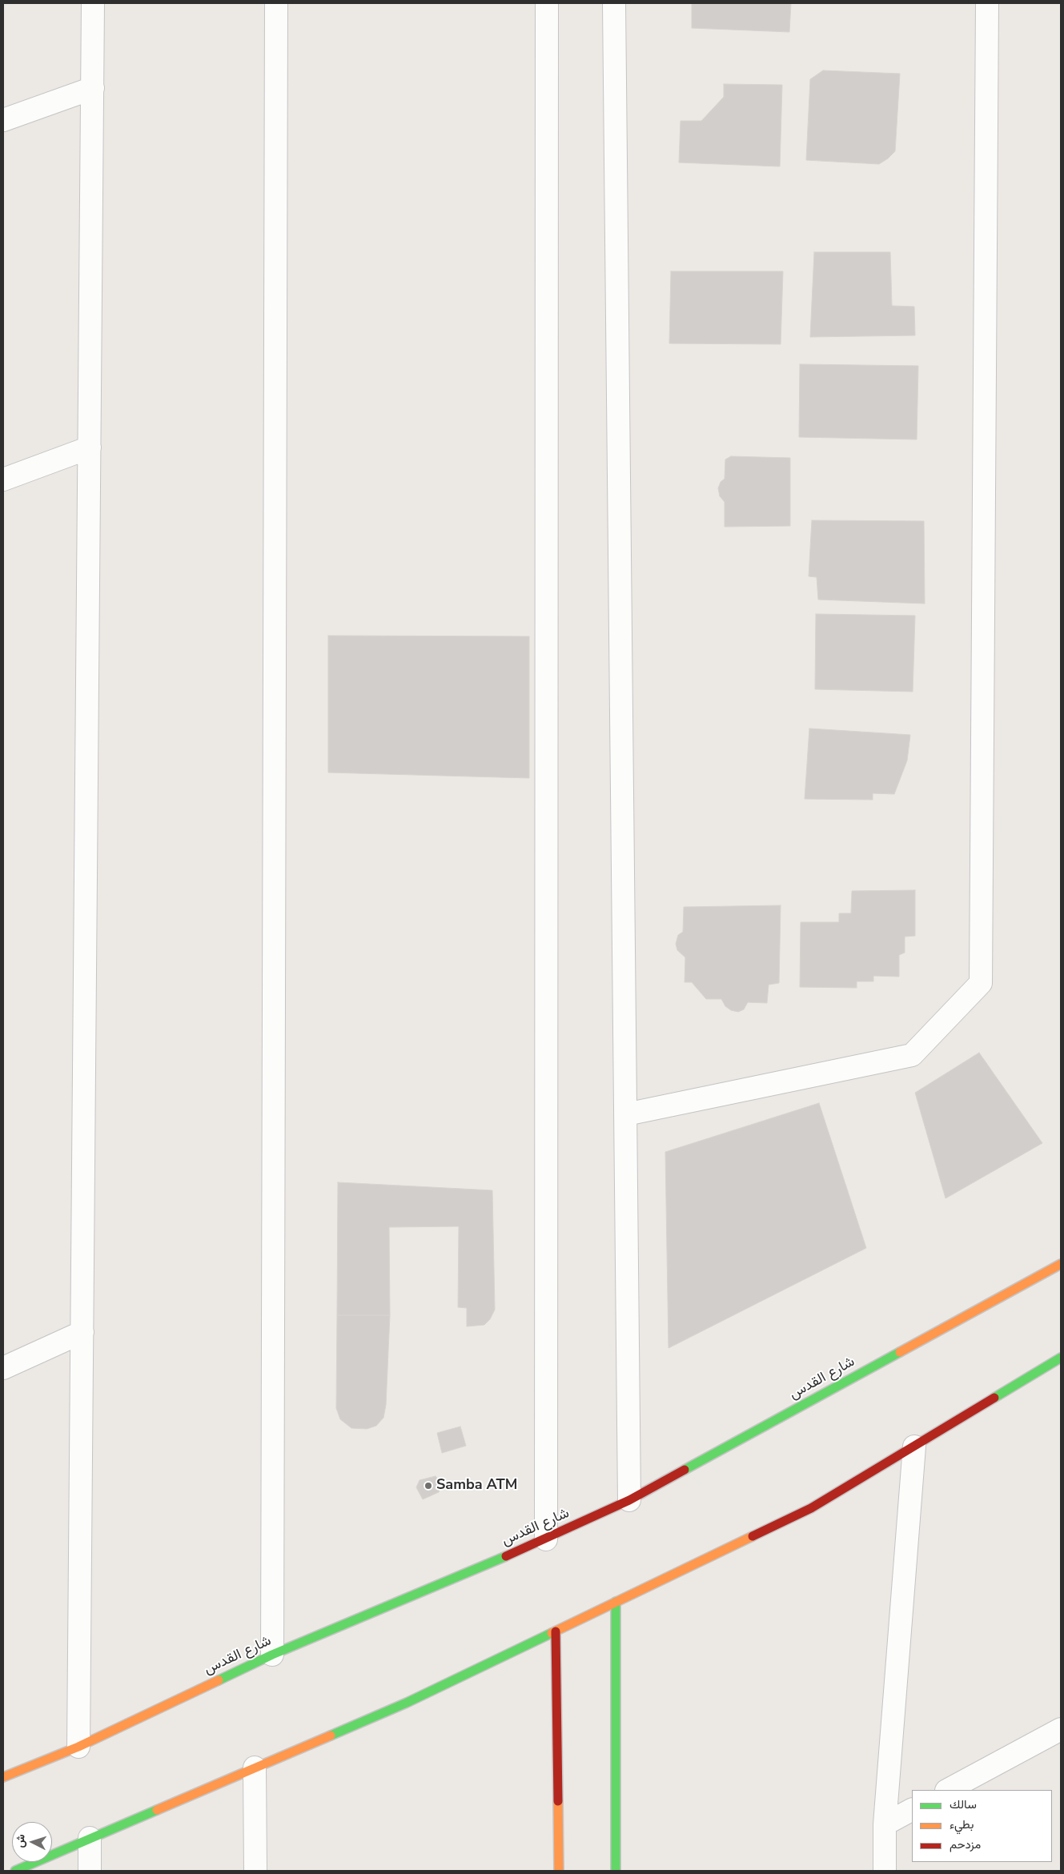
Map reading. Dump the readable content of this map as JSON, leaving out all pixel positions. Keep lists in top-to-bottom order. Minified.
{"streets":{"main road":["شارع القدس"]},"places":["Samba ATM"],"legend":["سالك","بطيء","مزدحم"],"north":"left"}
